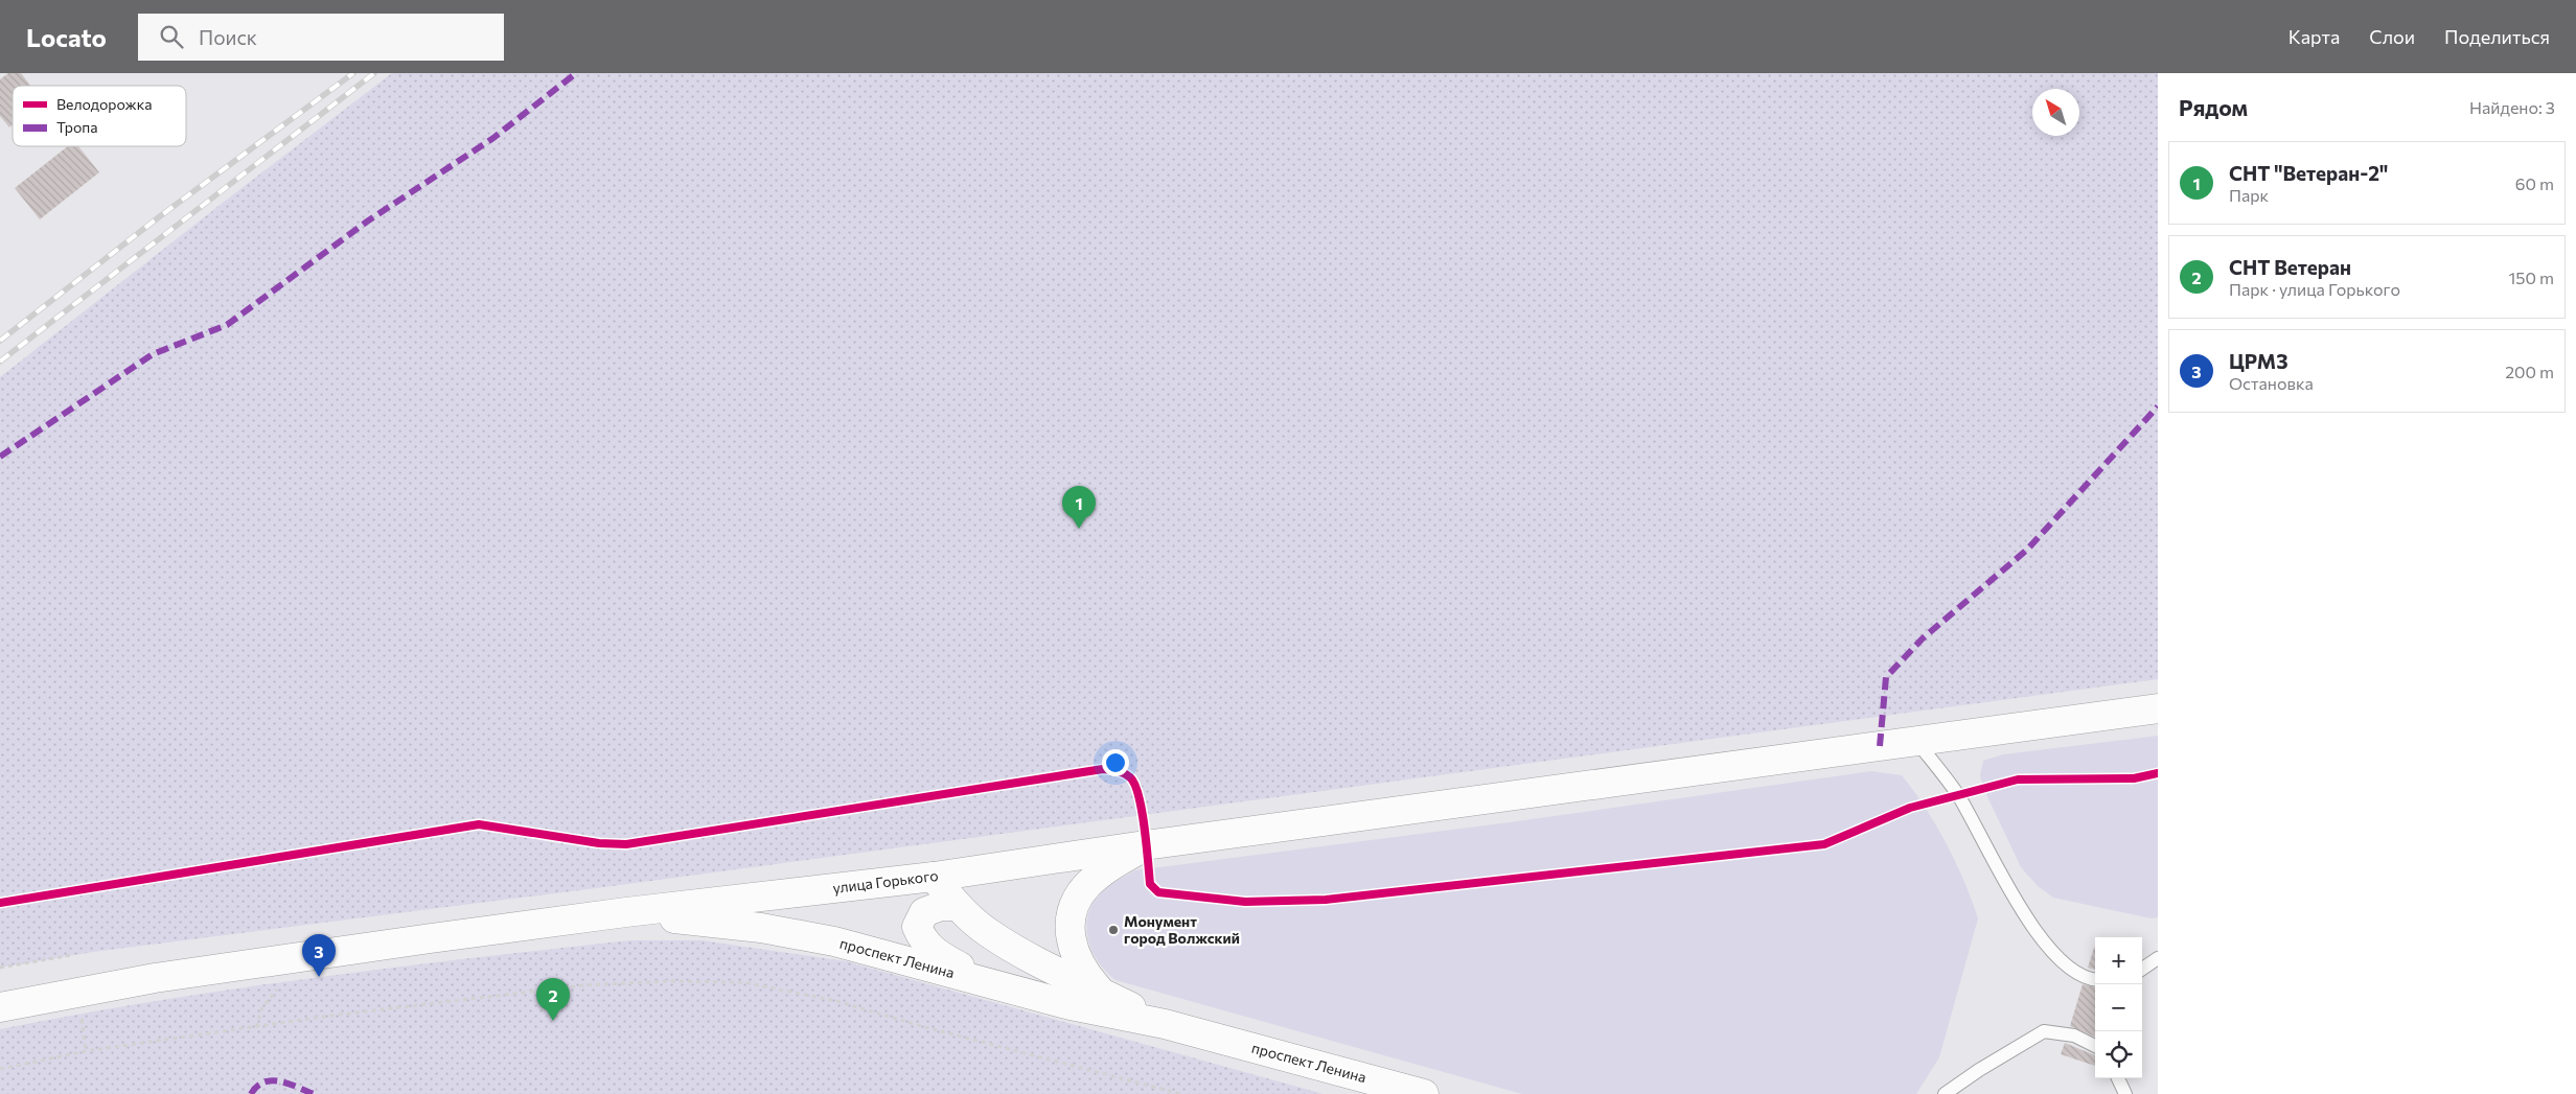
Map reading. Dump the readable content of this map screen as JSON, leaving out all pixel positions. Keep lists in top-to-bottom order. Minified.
{"streets":{"main road":["улица Горького","проспект Ленина"]},"crossings":[["улица Горького","проспект Ленина"]],"places":["Монумент город Волжский"],"legend":["Велодорожка","Тропа"],"north":"top left","page":{"header":"Locato","search":"Поиск","nav":["Карта","Слои","Поделиться"],"heading":["Рядом","Найдено: 3"],"list":[{"mark":"1","name":"СНТ \"Ветеран-2\"","note":"Парк","value":"60 m"},{"mark":"2","name":"СНТ Ветеран","note":"Парк · улица Горького","value":"150 m"},{"mark":"3","name":"ЦРМЗ","note":"Остановка","value":"200 m"}],"pins":["1","3","2"],"map_buttons":["+","−"]}}
